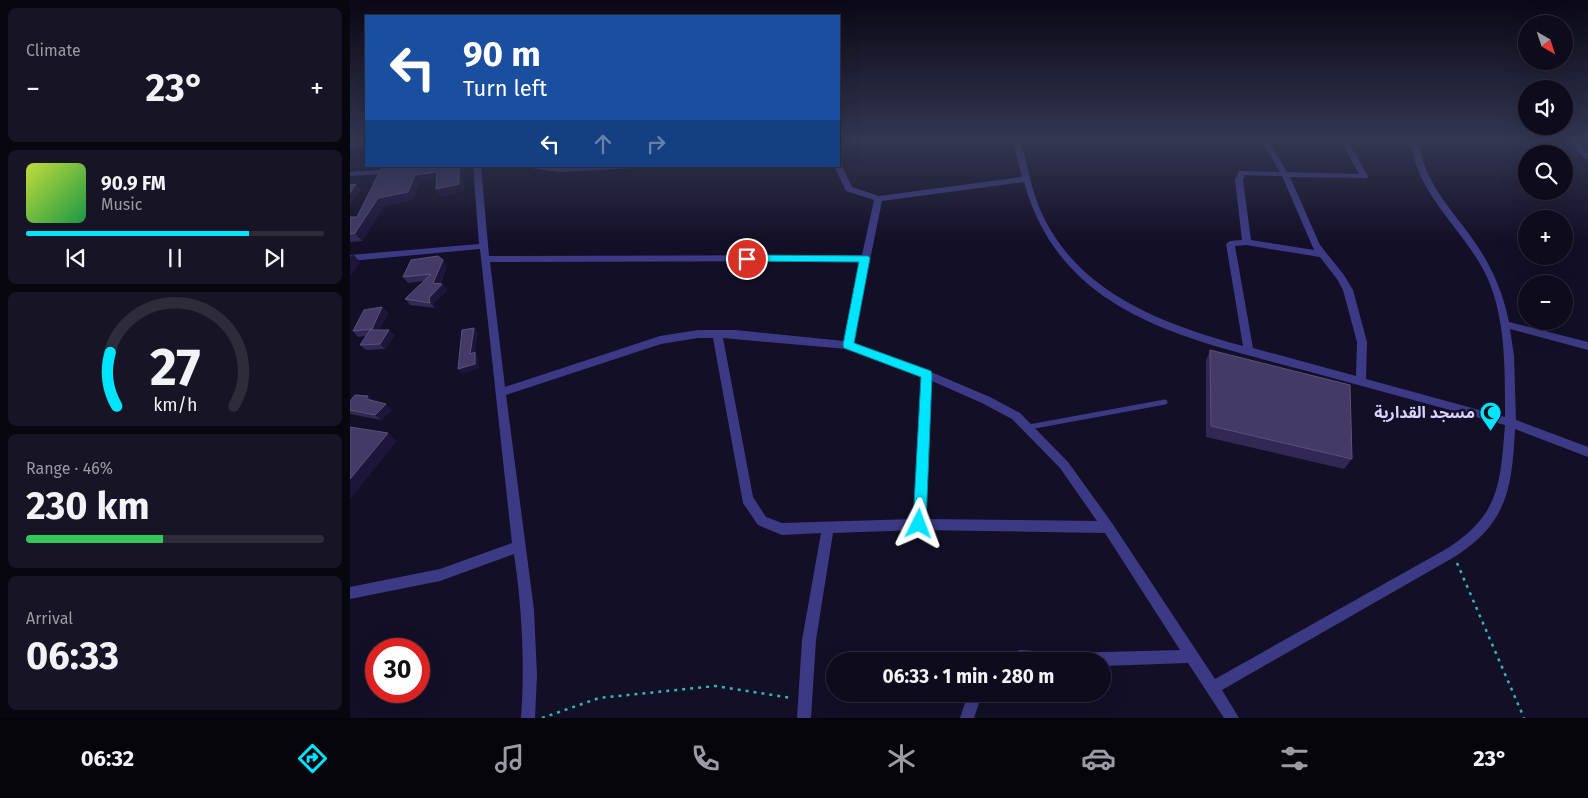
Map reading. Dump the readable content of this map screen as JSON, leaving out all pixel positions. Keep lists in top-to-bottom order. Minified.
{"places":{"mosque":["مسجد القدارية"]},"north":"bottom right","page":{"tile":["Climate",["Range · 46%","230 km"],["Arrival","06:33"]],"map_buttons":["+","−"],"turn":["90 m","Turn left"],"heat":["−","23°","+"],"song":["90.9 FM","Music"],"limit":"30","trip":"06:33 · 1 min · 280 m","tabs":["06:32","23°"],"gauge":["27","km/h"]}}
